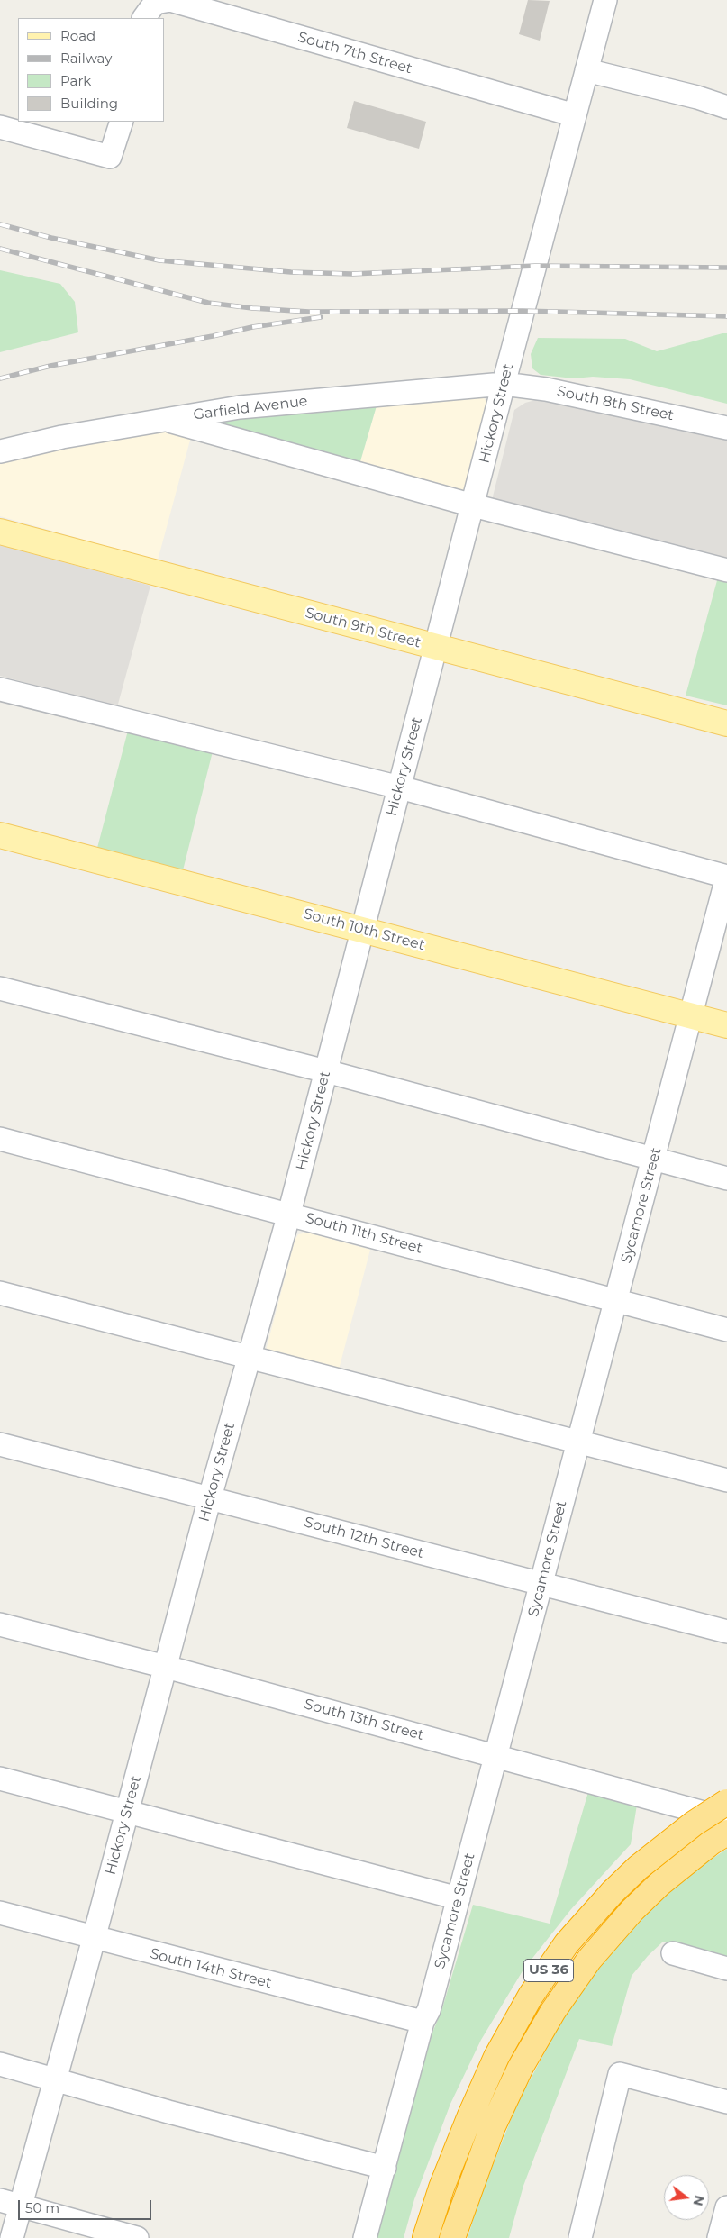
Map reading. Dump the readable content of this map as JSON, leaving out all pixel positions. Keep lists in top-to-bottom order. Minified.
{"streets":{"highway":["US 36"],"main road":["South 9th Street","South 10th Street"],"street":["South 7th Street","South 8th Street","Garfield Avenue","Hickory Street","Sycamore Street","South 11th Street","South 12th Street","South 13th Street","South 14th Street"]},"crossings":[["South 7th Street","Hickory Street"],["South 8th Street","Garfield Avenue"],["South 8th Street","Hickory Street"],["Garfield Avenue","Hickory Street"],["Hickory Street","South 9th Street"],["Hickory Street","South 10th Street"],["Hickory Street","South 11th Street"],["Hickory Street","South 12th Street"],["Hickory Street","South 13th Street"],["Hickory Street","South 14th Street"],["South 10th Street","Sycamore Street"],["Sycamore Street","South 11th Street"],["Sycamore Street","South 12th Street"],["Sycamore Street","South 13th Street"],["Sycamore Street","South 14th Street"]],"legend":["Road","Railway","Park","Building"],"scale_bar":"50 m","north":"right"}
